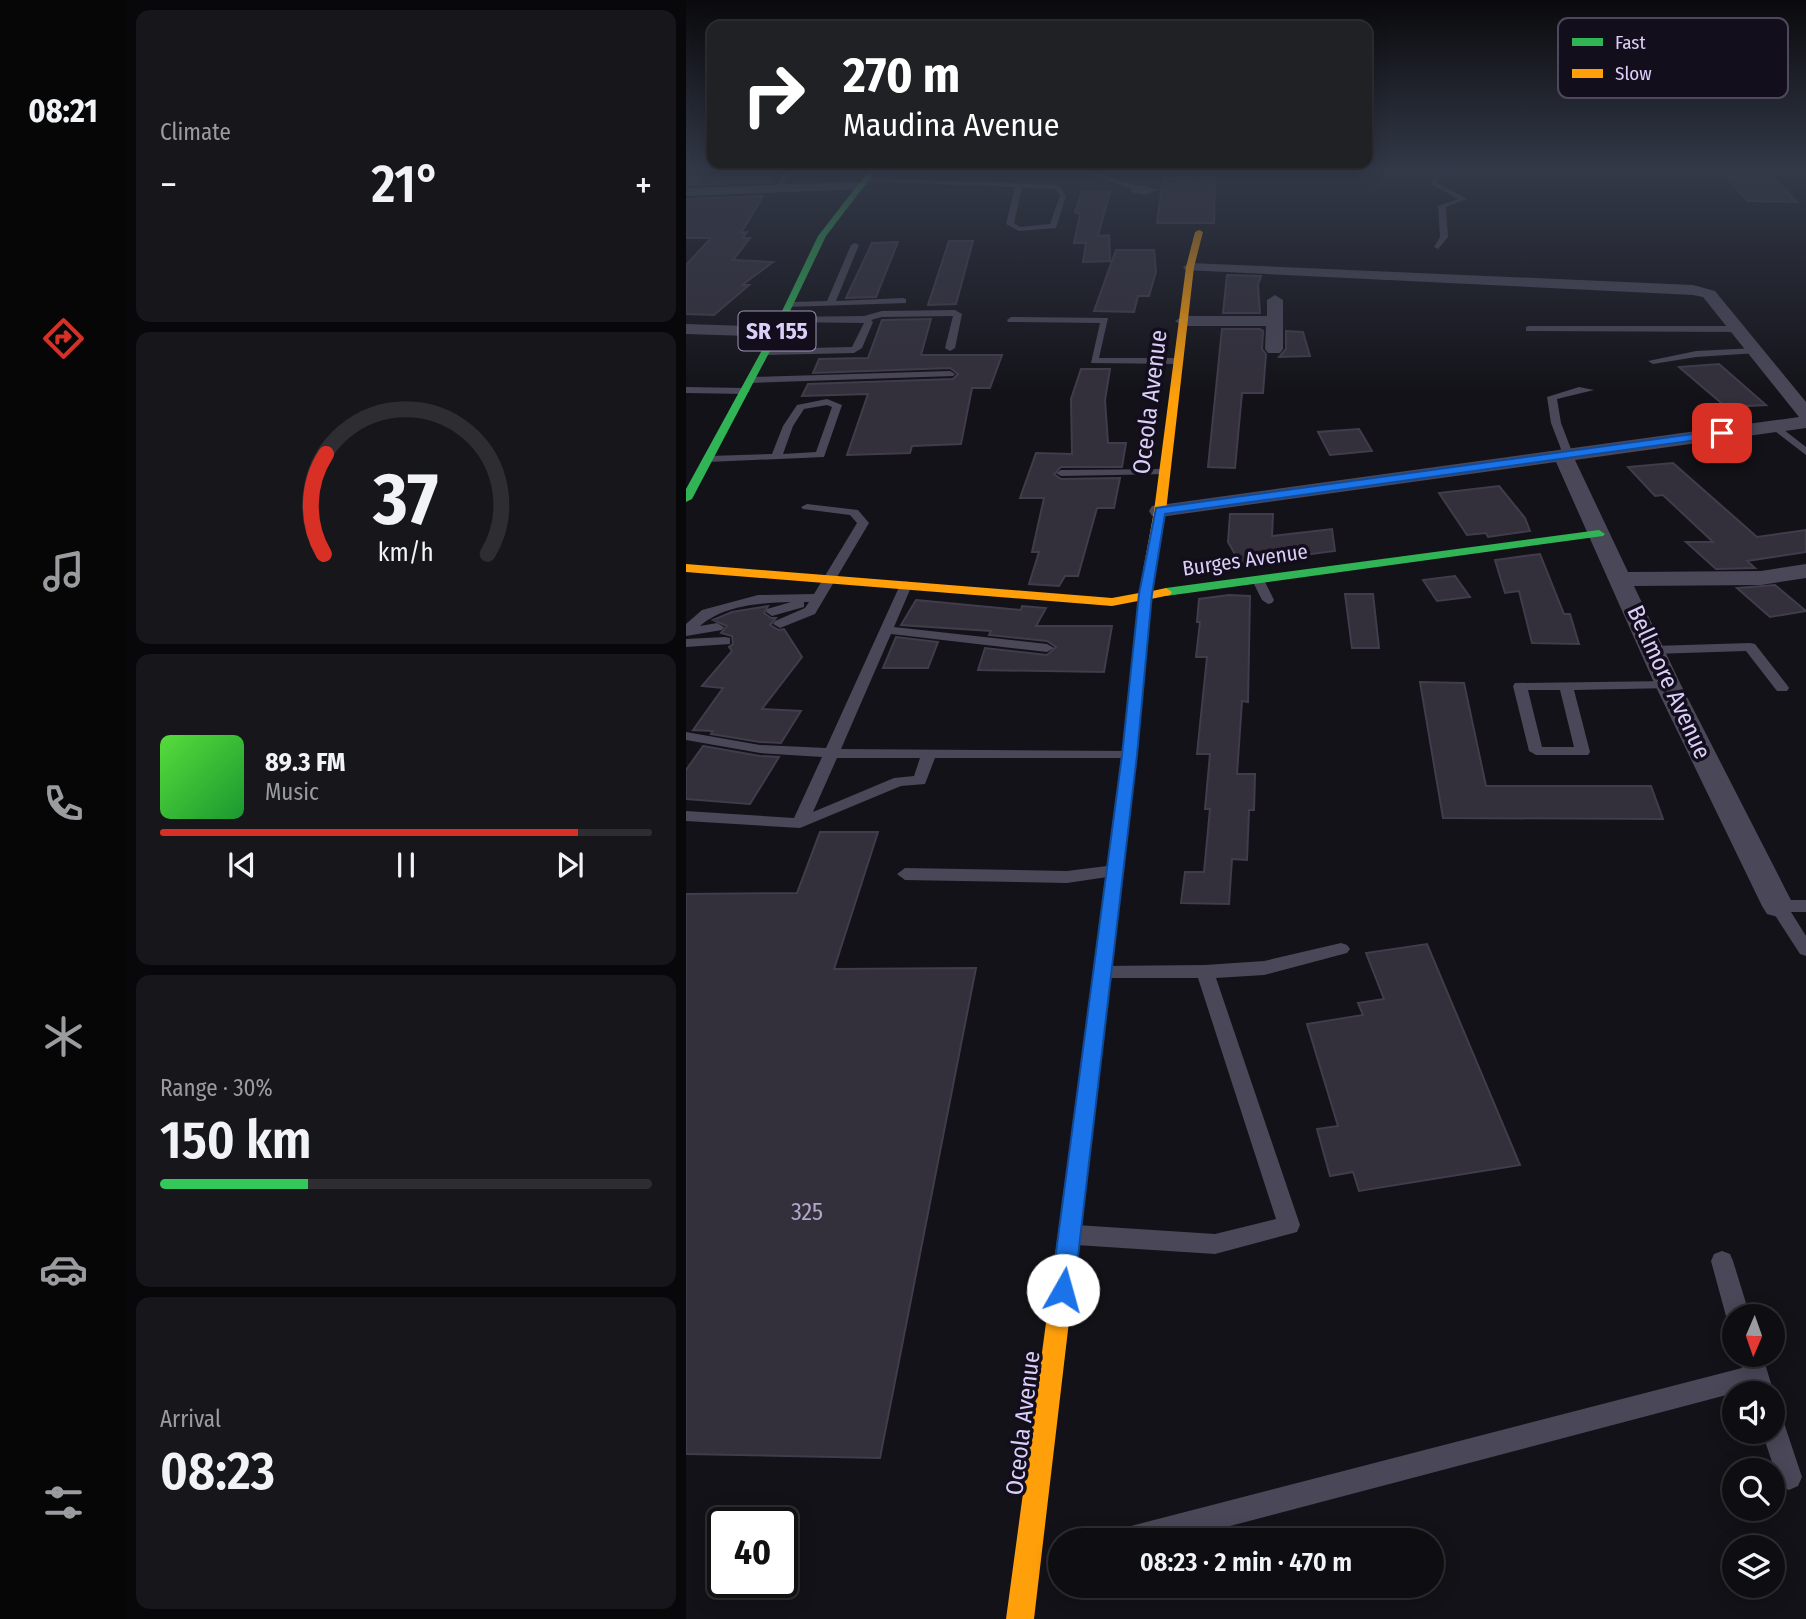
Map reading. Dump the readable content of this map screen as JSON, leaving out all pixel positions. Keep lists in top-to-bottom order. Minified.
{"streets":{"street":["SR 155","Oceola Avenue","Burges Avenue","Bellmore Avenue"]},"crossings":[["Oceola Avenue","Burges Avenue"],["Burges Avenue","Bellmore Avenue"]],"house_numbers":["325"],"legend":["Fast","Slow"],"north":"bottom","page":{"tabs":"08:21","tile":["Climate",["Range · 30%","150 km"],["Arrival","08:23"]],"turn":["270 m","Maudina Avenue"],"heat":["−","21°","+"],"song":["89.3 FM","Music"],"limit":"40","trip":"08:23 · 2 min · 470 m","gauge":["37","km/h"]}}
